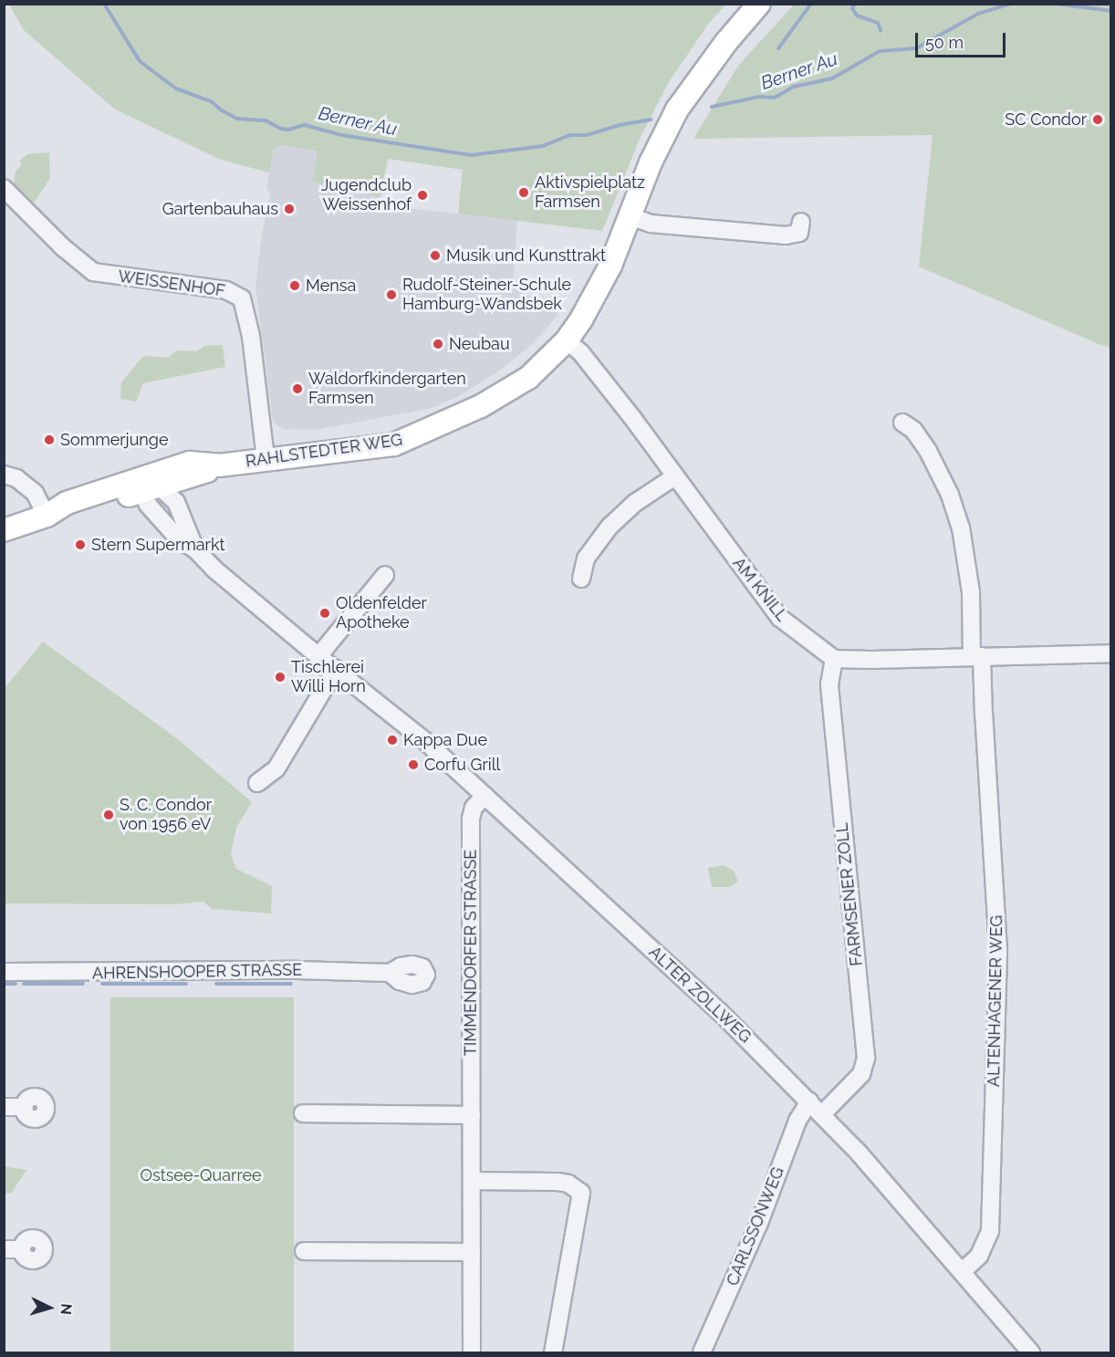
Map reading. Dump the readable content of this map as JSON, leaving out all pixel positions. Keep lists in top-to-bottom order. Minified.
{"streets":{"main road":["RAHLSTEDTER WEG"],"street":["WEISSENHOF","AM KNILL","FARMSENER ZOLL","TIMMENDORFER STRASSE","AHRENSHOOPER STRASSE","ALTER ZOLLWEG","ALTENHAGENER WEG","CARLSSONWEG"]},"crossings":[["WEISSENHOF","RAHLSTEDTER WEG"],["RAHLSTEDTER WEG","AM KNILL"],["RAHLSTEDTER WEG","ALTER ZOLLWEG"],["AM KNILL","FARMSENER ZOLL"],["FARMSENER ZOLL","ALTER ZOLLWEG"],["TIMMENDORFER STRASSE","ALTER ZOLLWEG"],["ALTER ZOLLWEG","ALTENHAGENER WEG"],["ALTER ZOLLWEG","CARLSSONWEG"]],"water":["Berner Au"],"parks":["Ostsee-Quarree"],"places":["SC Condor","Aktivspielplatz Farmsen","Jugendclub Weissenhof","Gartenbauhaus","Musik und Kunsttrakt","Mensa","Rudolf-Steiner-Schule Hamburg-Wandsbek","Neubau","Waldorfkindergarten Farmsen","Sommerjunge","Stern Supermarkt","Oldenfelder Apotheke","Tischlerei Willi Horn","Kappa Due","Corfu Grill","S. C. Condor von 1956 eV"],"scale_bar":"50 m","north":"right"}
